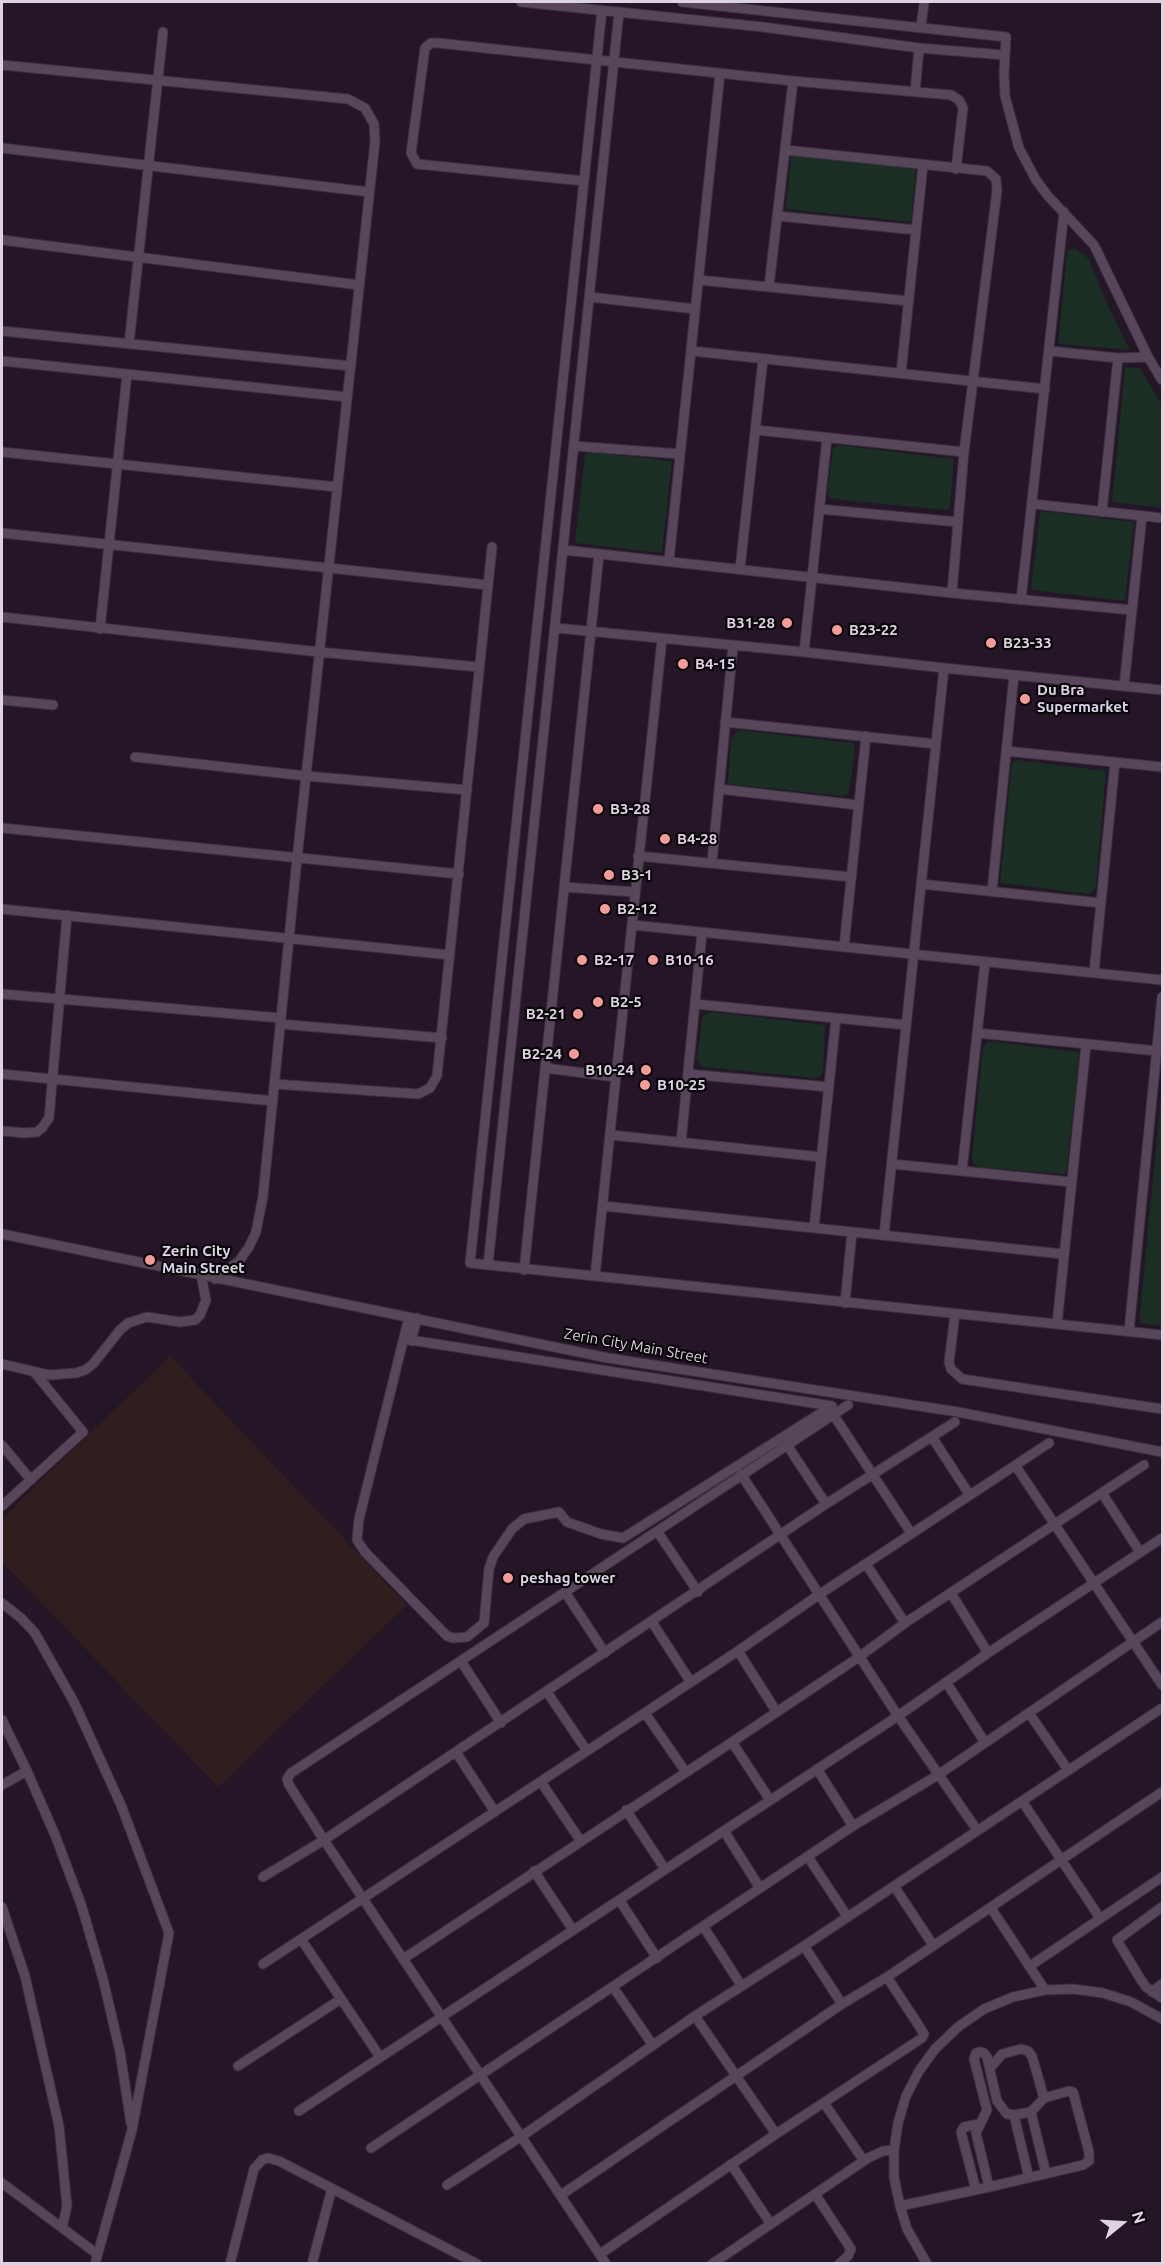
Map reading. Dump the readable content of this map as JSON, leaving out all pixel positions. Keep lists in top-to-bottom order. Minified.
{"streets":{"street":["Zerin City Main Street"]},"places":["B31-28","B23-22","B23-33","B4-15","Du Bra Supermarket","B3-28","B4-28","B3-1","B2-12","B2-17","B10-16","B2-5","B2-21","B2-24","B10-24","B10-25","Zerin City Main Street","peshag tower"],"north":"right"}
